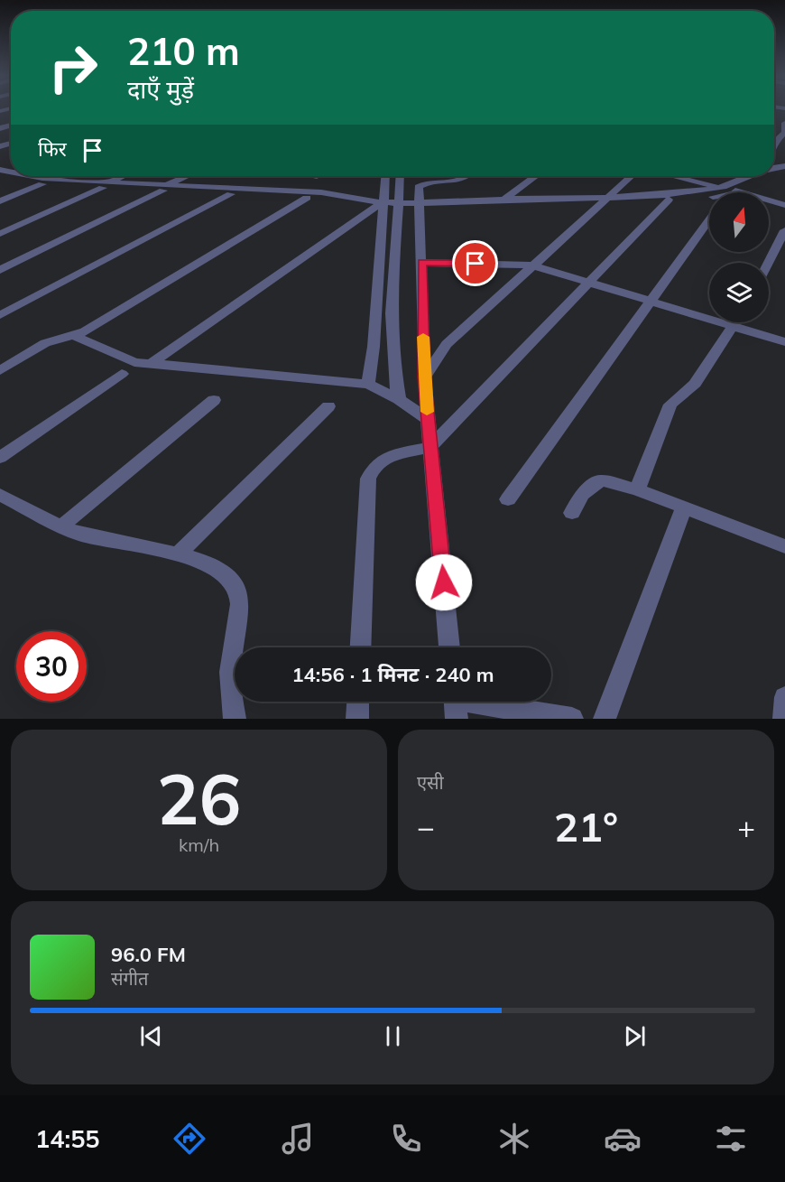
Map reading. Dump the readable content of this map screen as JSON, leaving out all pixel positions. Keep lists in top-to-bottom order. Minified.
{"north":"top","page":{"turn":["210 m","दाएँ मुड़ें"],"then":"फिर","limit":"30","trip":"14:56 · 1 मिनट · 240 m","tile":[["26","km/h"],"एसी"],"heat":["−","21°","+"],"song":["96.0 FM","संगीत"],"tabs":"14:55"}}
